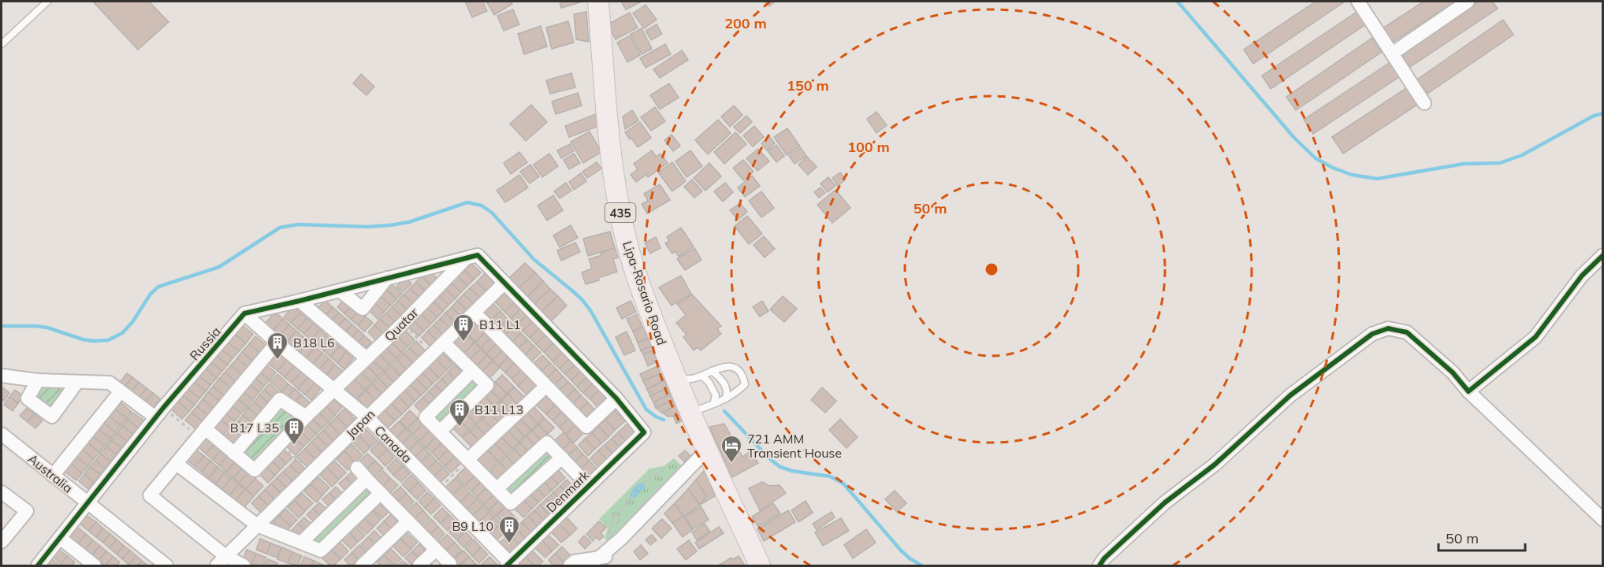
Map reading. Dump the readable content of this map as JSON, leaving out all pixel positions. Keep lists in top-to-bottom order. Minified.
{"streets":{"main road":["435","Lipa-Rosario Road"],"street":["Quatar","Russia","Japan","Canada","Australia","Denmark"]},"crossings":[["Quatar","Canada"],["Russia","Canada"],["Russia","Australia"],["Japan","Canada"],["Canada","Denmark"]],"places":{"building":["B11 L1","B18 L6","B11 L13","B17 L35","B9 L10"],"hotel":["721 AMM Transient House"]},"scale_bar":"50 m","rings":["200 m","150 m","100 m","50 m"]}
